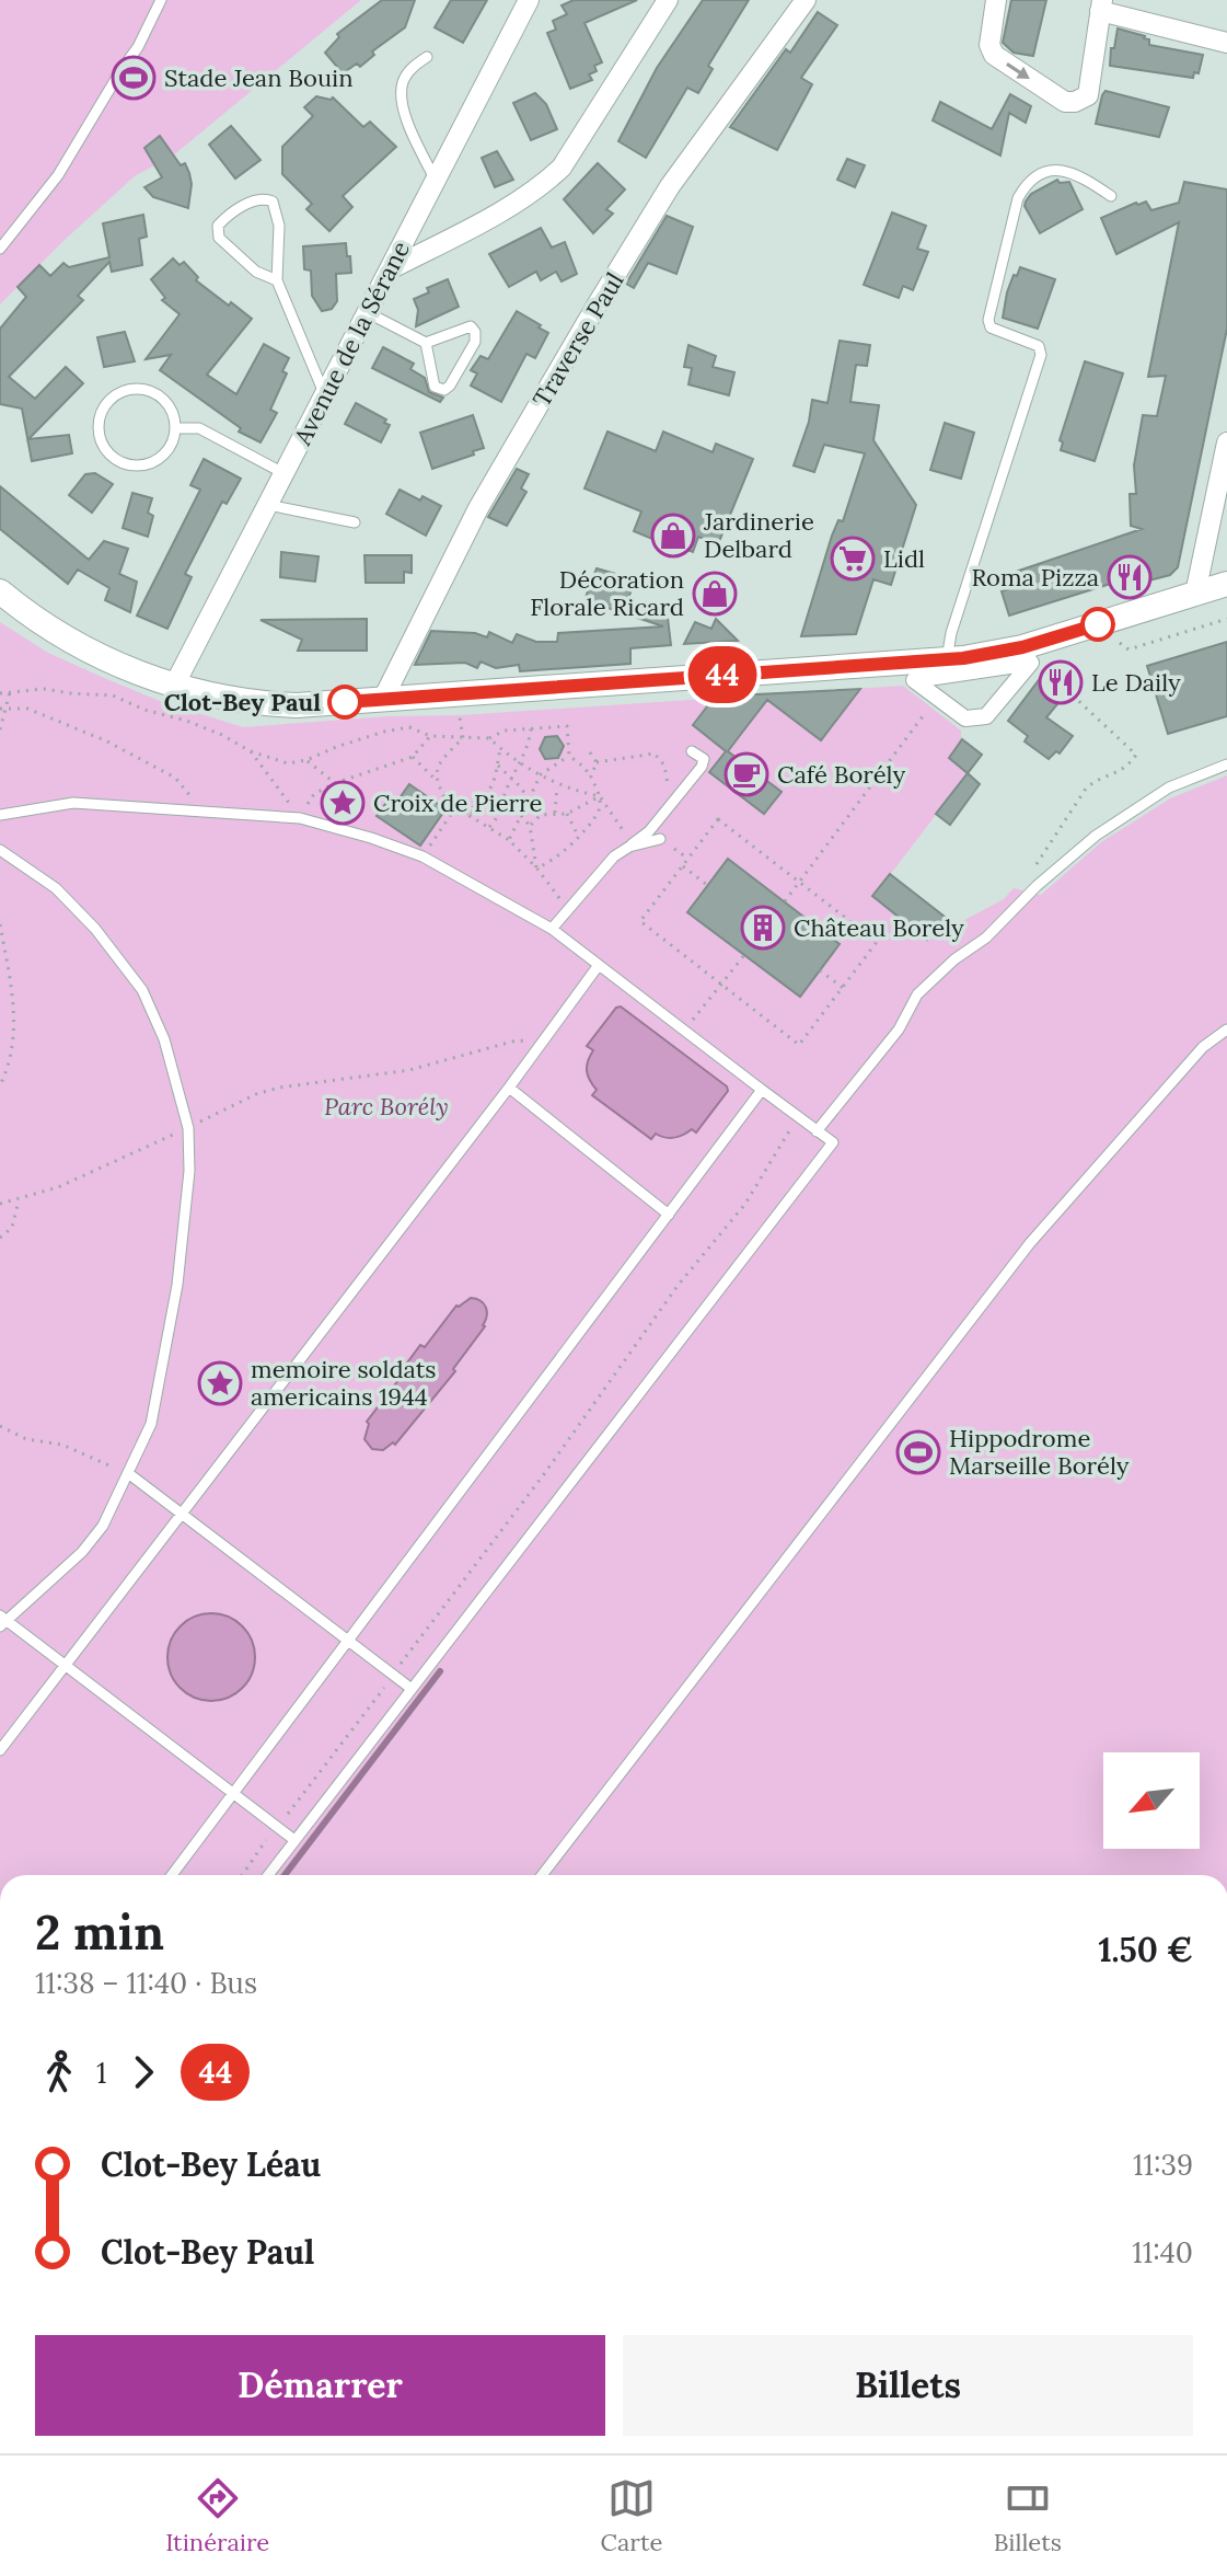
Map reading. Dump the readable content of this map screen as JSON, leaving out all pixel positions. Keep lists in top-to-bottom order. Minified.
{"streets":{"street":["Traverse Paul","Avenue de la Sérane"]},"parks":["Parc Borély"],"places":{"sports":["Stade Jean Bouin","Hippodrome Marseille Borély"],"shop":["Jardinerie Delbard","Décoration Florale Ricard"],"supermarket":["Lidl"],"restaurant":["Roma Pizza","Le Daily"],"other":["Clot-Bey Paul"],"cafe":["Café Borély"],"place":["Croix de Pierre","memoire soldats americains 1944"],"building":["Château Borely"]},"lines":["bus line 44"],"north":"bottom left","page":{"on_map":"44","heading":["2 min","11:38 – 11:40 · Bus","1.50 €"],"legs":["1","44"],"list":[{"name":"Clot-Bey Léau","value":"11:39"},{"name":"Clot-Bey Paul","value":"11:40"}],"buttons":["Démarrer","Billets"],"tabs":["Itinéraire","Carte","Billets"]}}
